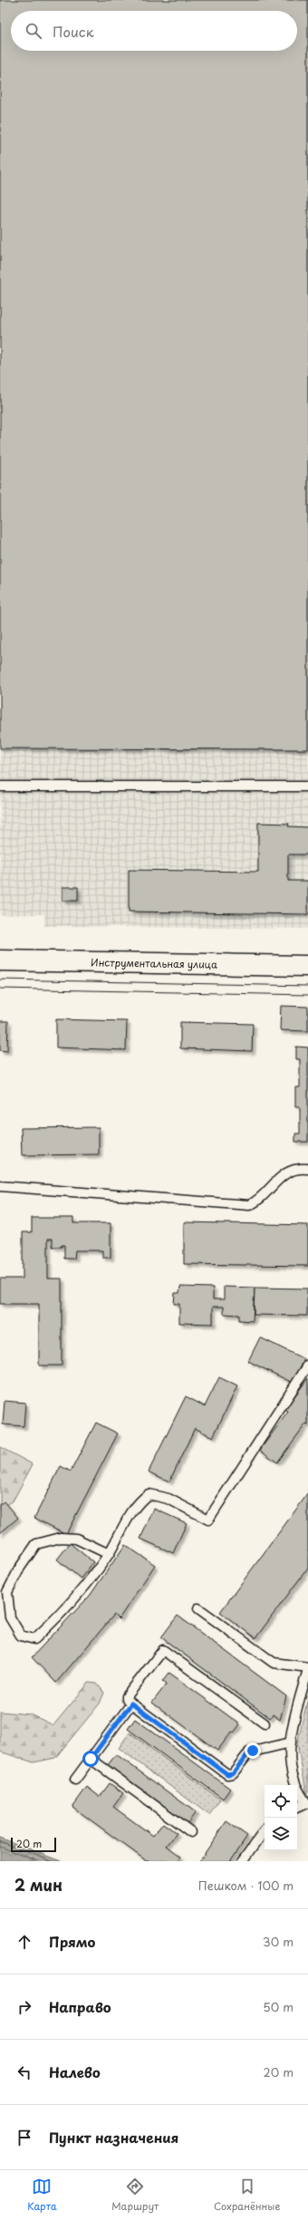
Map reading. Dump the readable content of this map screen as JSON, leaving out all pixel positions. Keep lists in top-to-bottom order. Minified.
{"streets":{"street":["Инструментальная улица"]},"scale_bar":"20 m","page":{"search":"Поиск","scale":"20 m","heading":["2 мин","Пешком · 100 m"],"list":[["Прямо","30 m"],["Направо","50 m"],["Налево","20 m"],"Пункт назначения"],"nav":["Карта","Маршрут","Сохранённые"]}}
